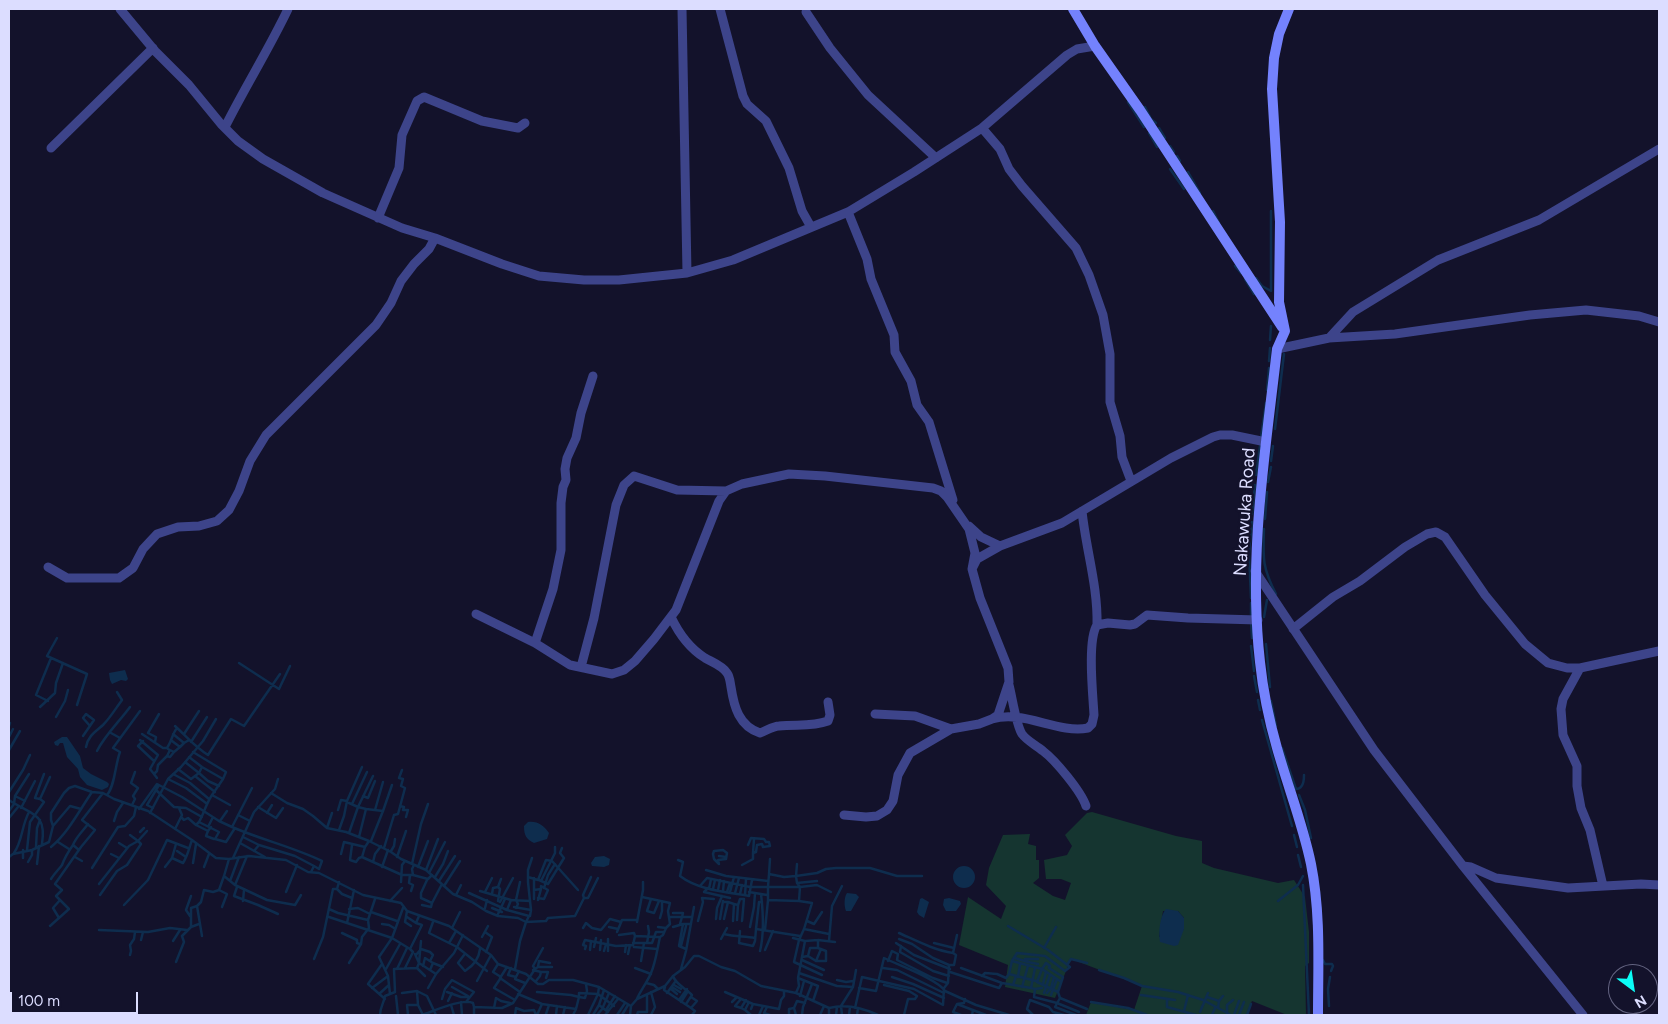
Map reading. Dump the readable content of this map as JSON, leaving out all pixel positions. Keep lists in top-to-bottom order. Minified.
{"streets":{"main road":["Nakawuka Road"]},"scale_bar":"100 m","north":"bottom right"}
